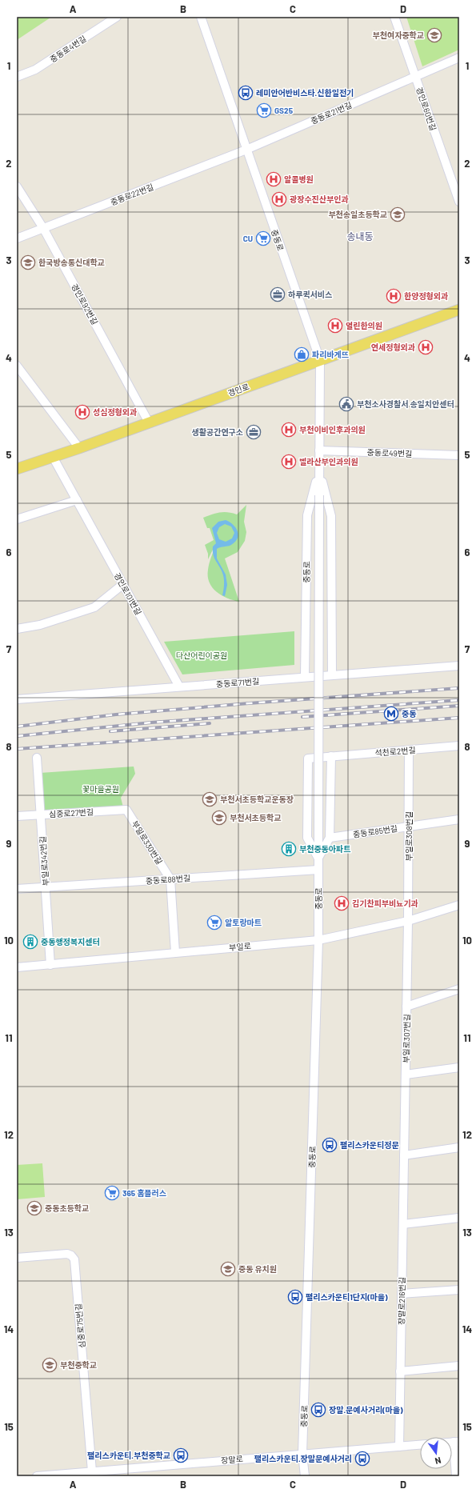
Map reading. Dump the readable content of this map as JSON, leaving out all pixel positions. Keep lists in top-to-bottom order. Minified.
{"streets":{"main road":["경인로"],"street":["중동로4번길","경인로60번길","중동로21번길","중동로22번길","중동로","경인로92번길","중동로49번길","경인로101번길","중동로71번길","석천로2번길","심중로27번길","중동로85번길","부일로308번길","부일로330번길","부일로342번길","중동로88번길","부일로","부일로307번길","장말로216번길","심중로75번길","장말로"]},"crossings":[["경인로60번길","중동로21번길"],["중동로21번길","중동로22번길"],["중동로21번길","중동로"],["중동로22번길","중동로"],["중동로22번길","경인로92번길"],["중동로","경인로"],["중동로","중동로49번길"],["중동로","중동로71번길"],["중동로","석천로2번길"],["중동로","중동로88번길"],["중동로","부일로"],["중동로","장말로"],["경인로92번길","경인로"],["경인로","경인로101번길"],["경인로101번길","중동로71번길"],["석천로2번길","부일로308번길"],["심중로27번길","부일로330번길"],["심중로27번길","부일로342번길"],["중동로85번길","부일로308번길"],["부일로308번길","부일로"],["부일로308번길","부일로307번길"],["부일로330번길","중동로88번길"],["부일로330번길","부일로"],["부일로342번길","중동로88번길"],["부일로342번길","부일로"],["부일로","부일로307번길"],["부일로307번길","장말로216번길"],["장말로216번길","장말로"],["심중로75번길","장말로"]],"districts":["송내동"],"parks":["다산어린이공원","꽃마을공원"],"places":{"school or university":["부천여자중학교","부천송일초등학교","한국방송통신대학교","부천서초등학교운동장","부천서초등학교","중동초등학교","중동 유치원","부천중학교"],"bus stop":["레미안어반비스타.신한일전기","팰리스카운티정문","팰리스카운티1단지(마을)","장말.문예사거리(마을)","팰리스카운티.부천중학교","팰리스카운티.장말문예사거리"],"supermarket":["GS25","CU","알토랑마트","365 홈플러스"],"hospital":["알콜병원","광장수진산부인과","한양정형외과","열린한의원","연세정형외과","성심정형외과","부천이비인후과의원","벨라산부인과의원","김기찬피부비뇨기과"],"office":["하루퀵서비스","생활공간연구소"],"shop":["파리바게뜨"],"public building":["부천소사경찰서 송일치안센터"],"metro station":["중동"],"building":["부천중동아파트","중동행정복지센터"]},"north":"bottom","grid":{"columns":["A","B","C","D"],"rows":["1","2","3","4","5","6","7","8","9","10","11","12","13","14","15"]}}
